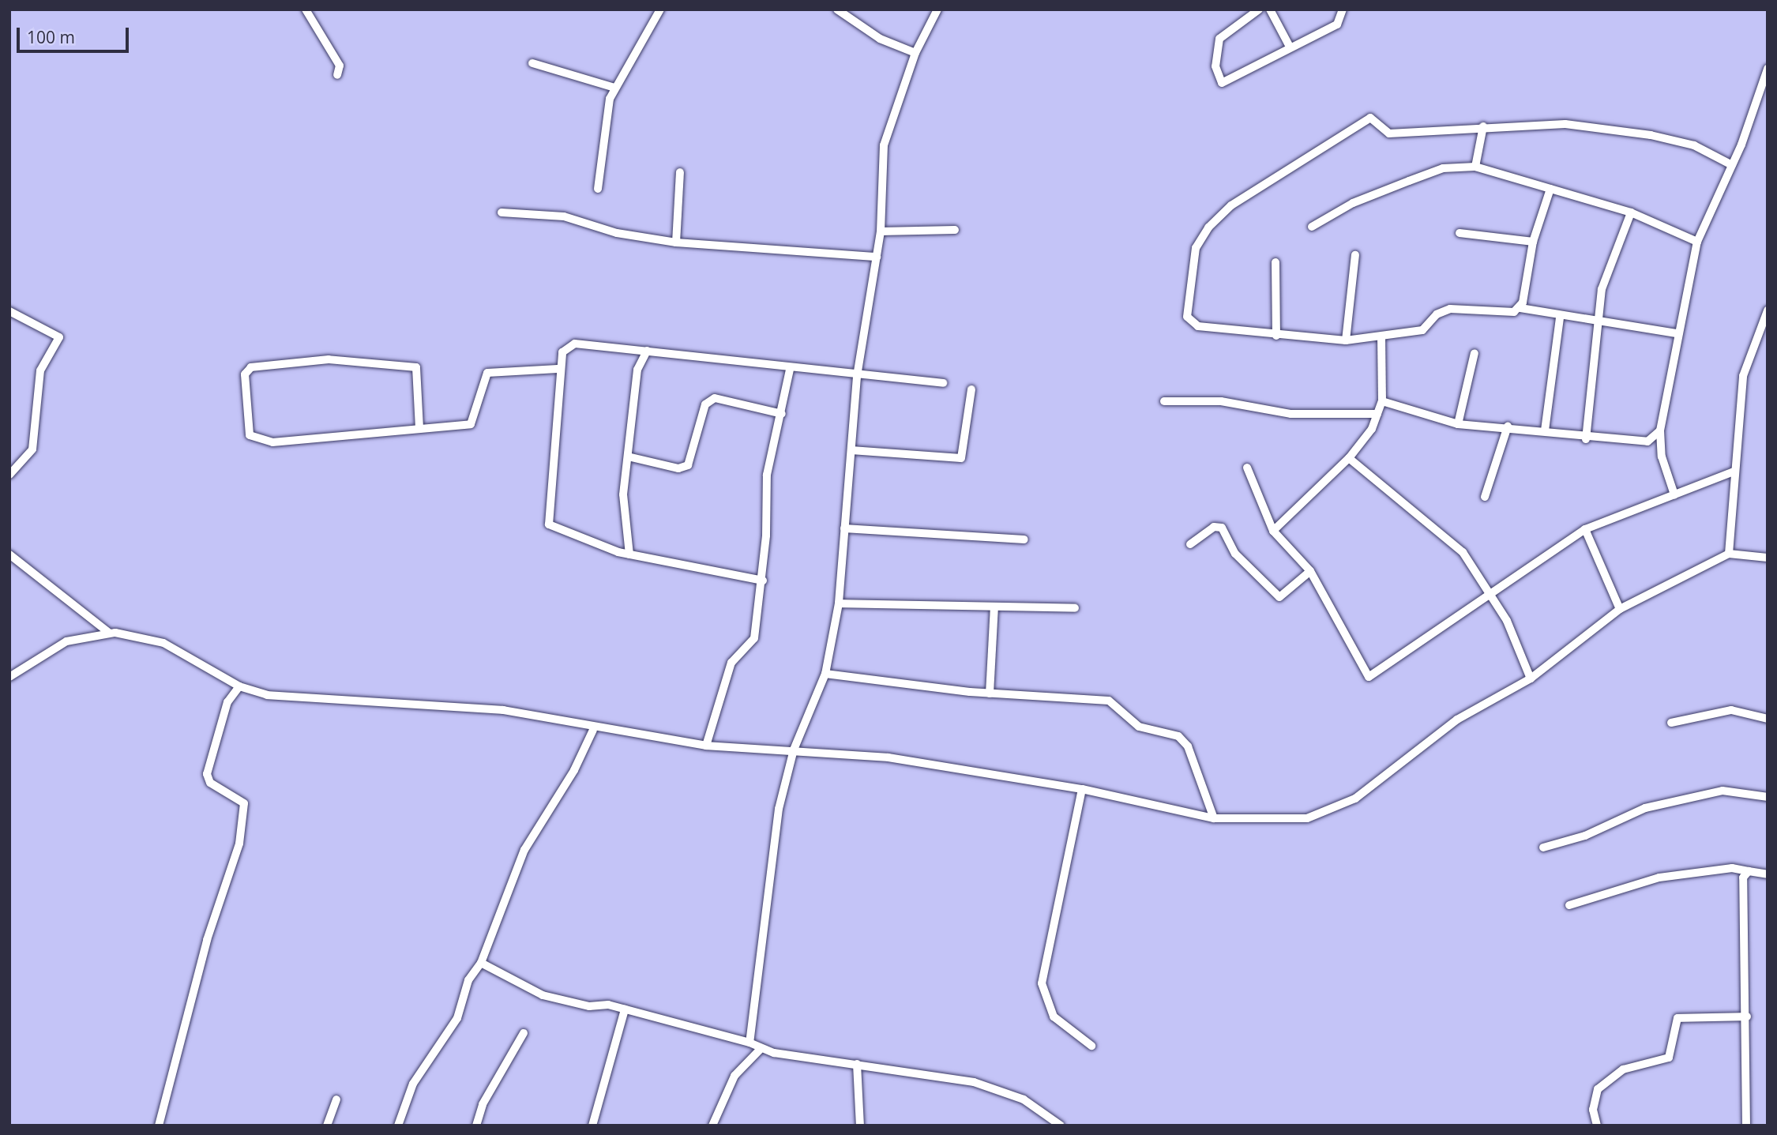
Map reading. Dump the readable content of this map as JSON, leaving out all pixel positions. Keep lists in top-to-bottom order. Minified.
{"scale_bar":"100 m"}
